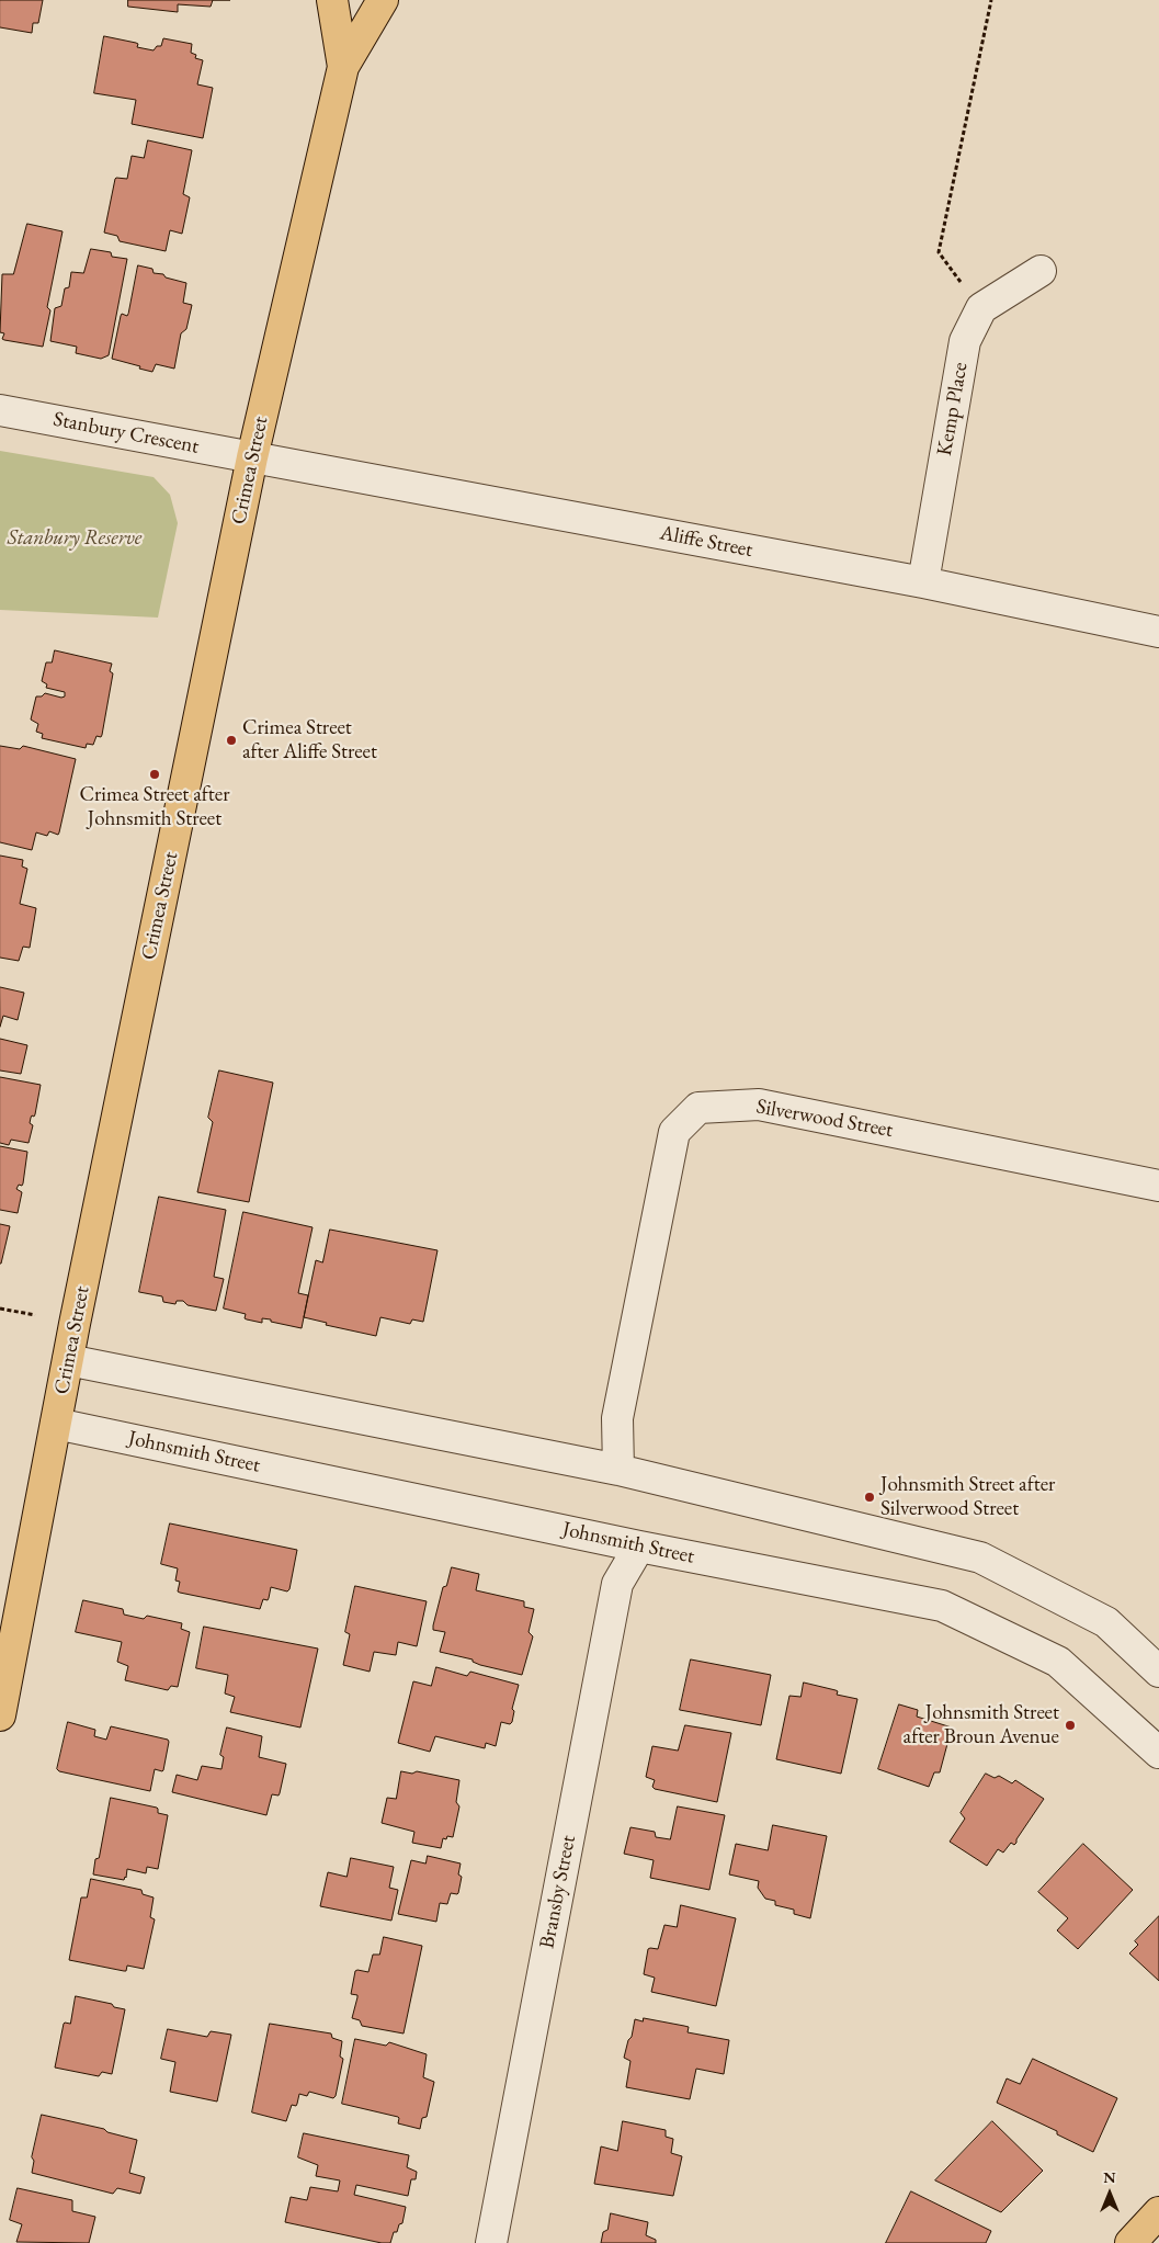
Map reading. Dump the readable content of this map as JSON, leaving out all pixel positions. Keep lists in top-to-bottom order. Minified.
{"streets":{"main road":["Crimea Street"],"street":["Kemp Place","Stanbury Crescent","Aliffe Street","Silverwood Street","Johnsmith Street","Bransby Street"]},"crossings":[["Kemp Place","Aliffe Street"],["Stanbury Crescent","Crimea Street"],["Stanbury Crescent","Aliffe Street"],["Crimea Street","Aliffe Street"],["Crimea Street","Johnsmith Street"],["Johnsmith Street","Bransby Street"]],"parks":["Stanbury Reserve"],"places":["Crimea Street after Aliffe Street","Crimea Street after Johnsmith Street","Johnsmith Street after Silverwood Street","Johnsmith Street after Broun Avenue"],"north":"top"}
